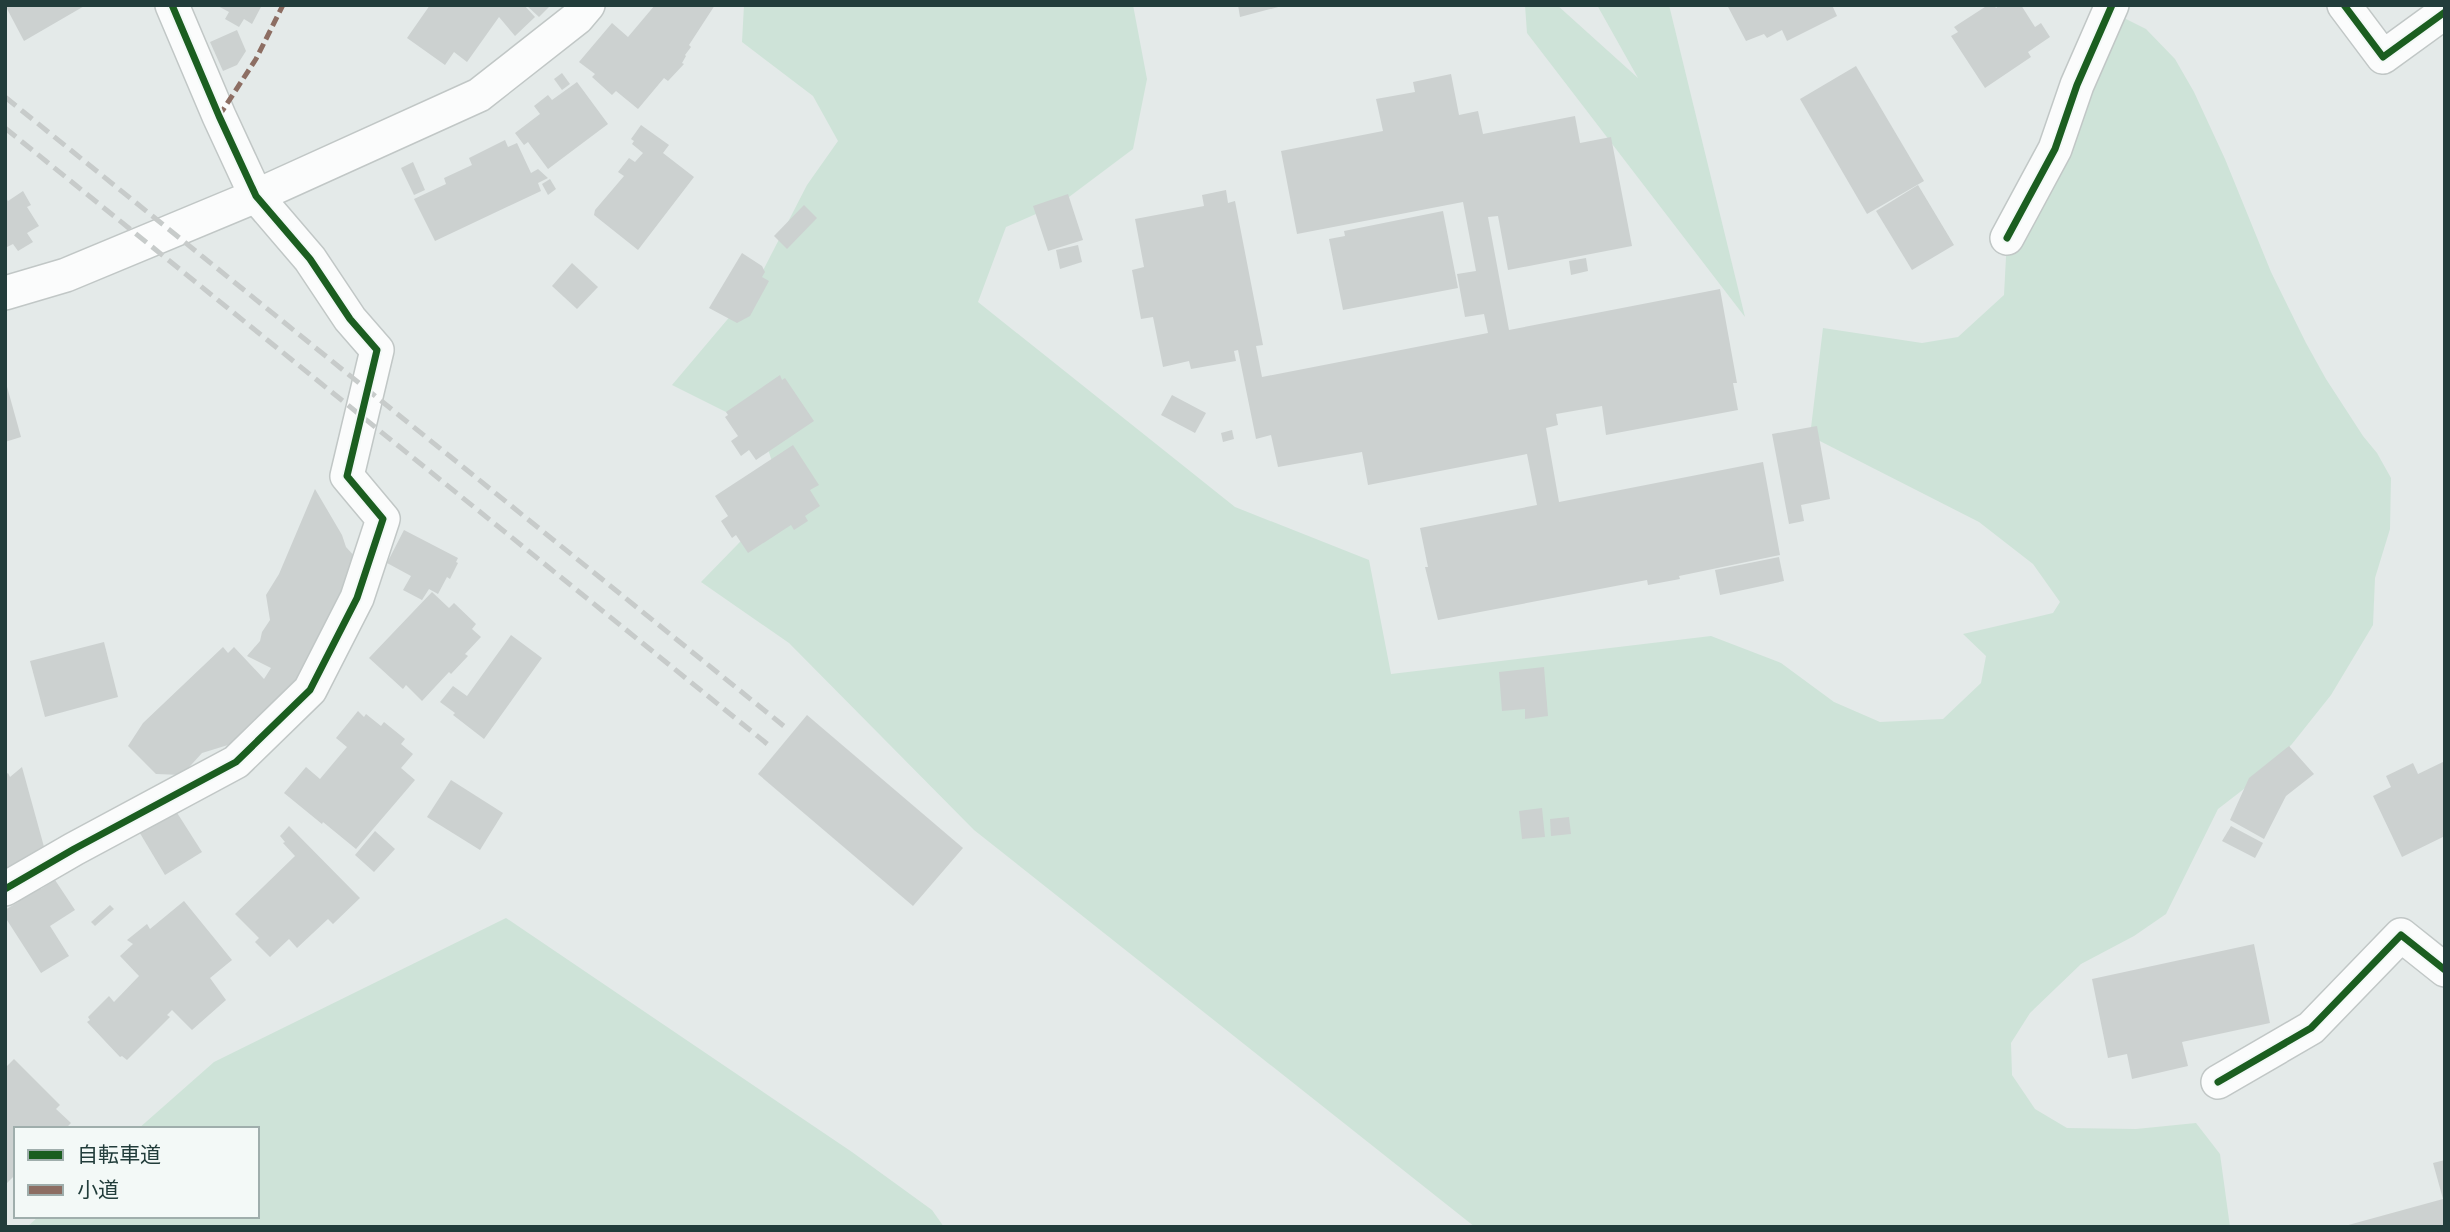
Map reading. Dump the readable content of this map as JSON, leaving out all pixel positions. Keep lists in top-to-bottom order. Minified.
{"legend":["自転車道","小道"]}
